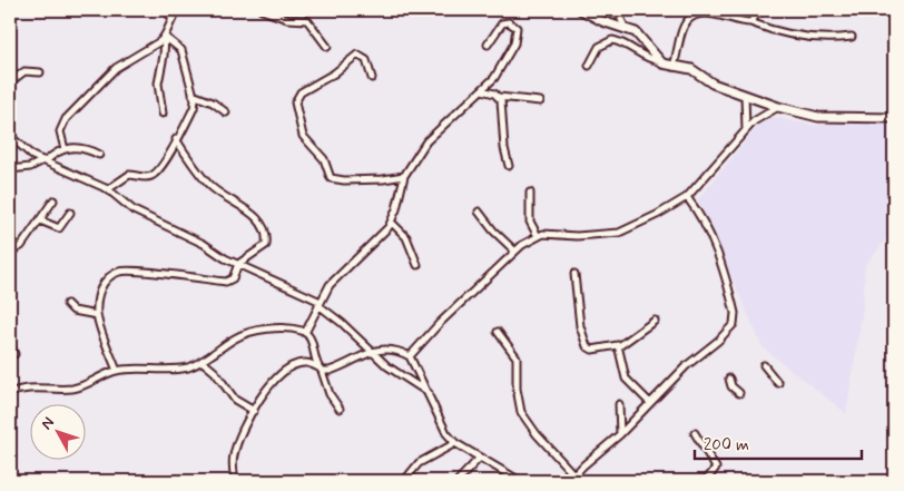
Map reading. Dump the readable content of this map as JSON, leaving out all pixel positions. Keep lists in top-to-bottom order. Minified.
{"scale_bar":"200 m","north":"top left"}
